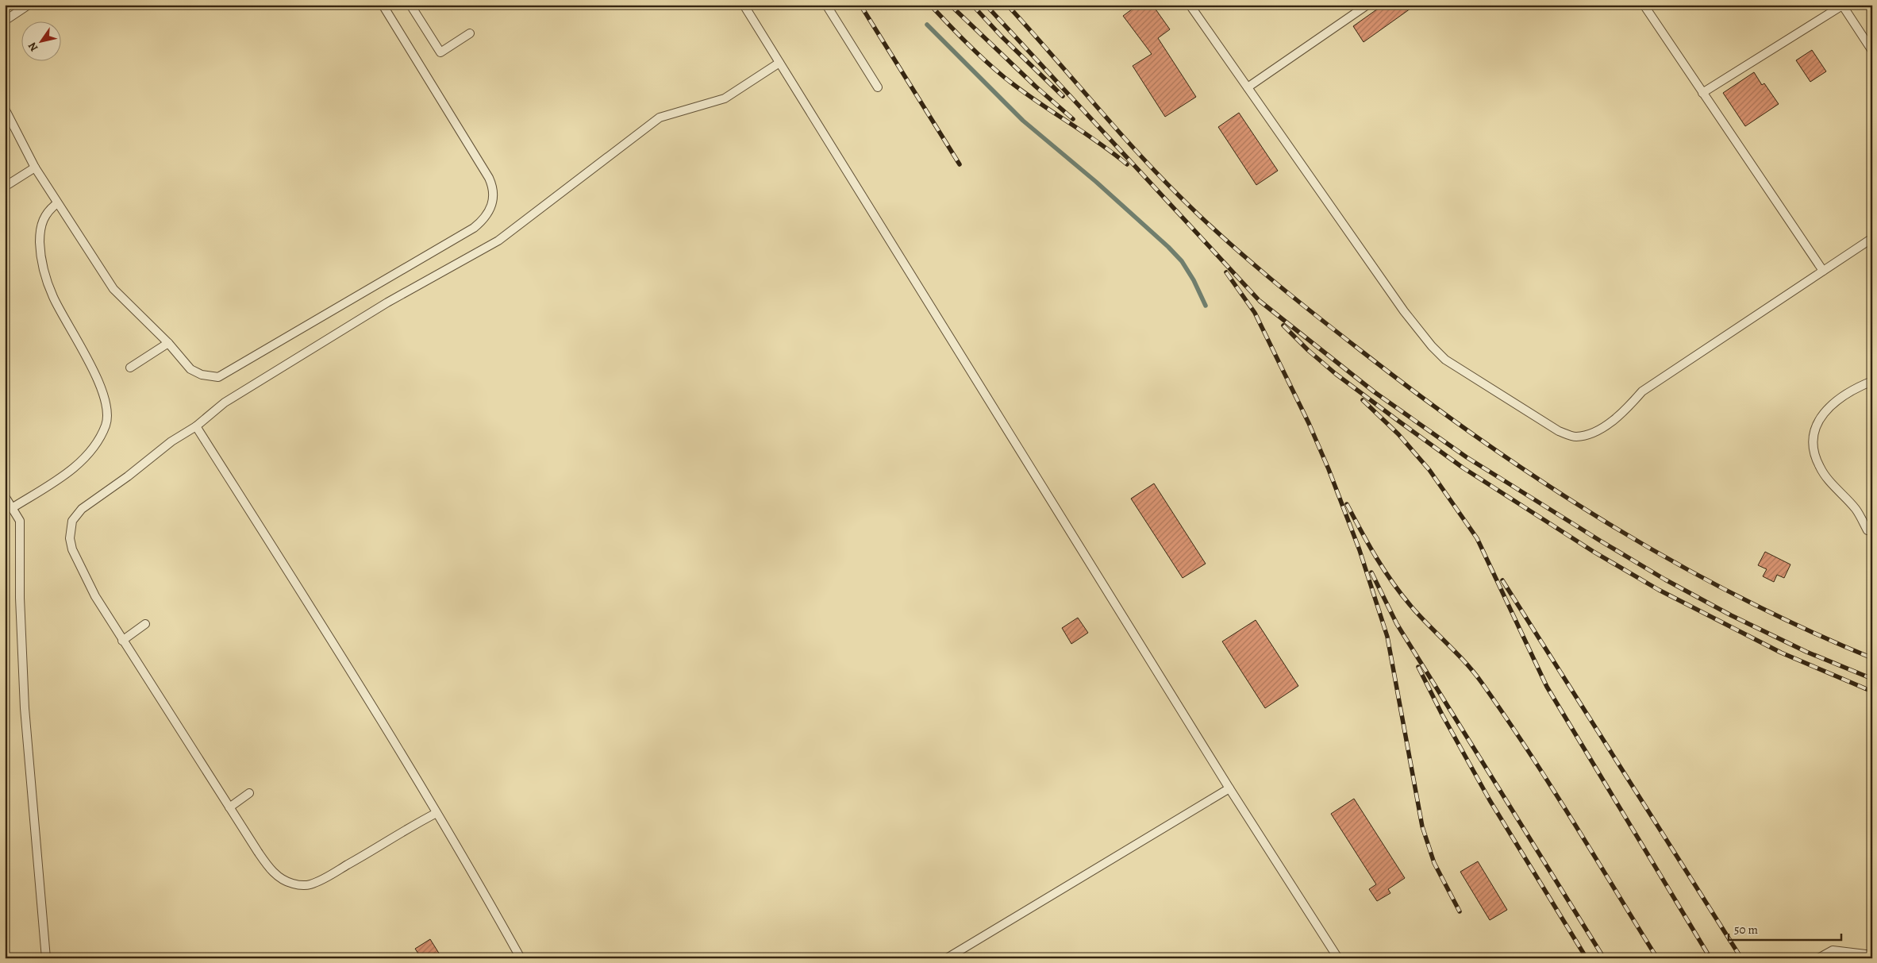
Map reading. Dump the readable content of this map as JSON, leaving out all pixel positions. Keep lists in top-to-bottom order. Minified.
{"scale_bar":"50 m","north":"bottom left"}
